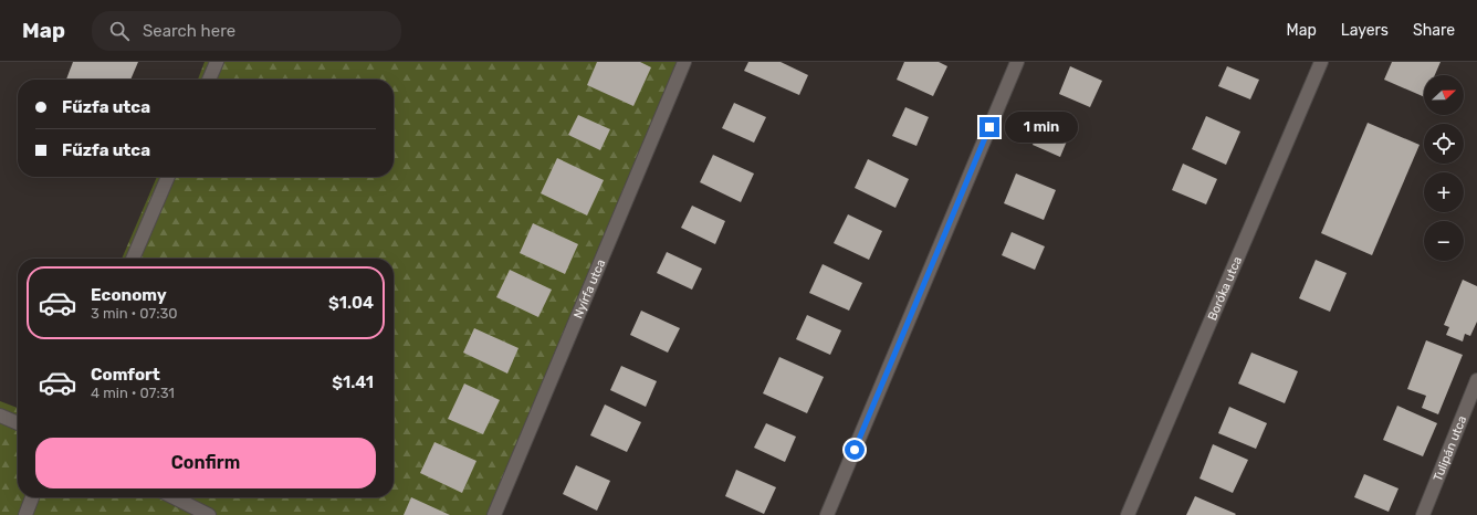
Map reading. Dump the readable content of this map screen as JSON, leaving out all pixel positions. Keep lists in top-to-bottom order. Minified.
{"streets":{"street":["Nyírfa utca","Boróka utca","Tulipán utca"]},"north":"right","page":{"header":"Map","search":"Search here","nav":["Map","Layers","Share"],"map_buttons":["+","−"],"banner":["Fűzfa utca","Fűzfa utca"],"bubble":"1 min","list":[{"name":"Economy","note":"3 min · 07:30","value":"$1.04"},{"name":"Comfort","note":"4 min · 07:31","value":"$1.41"}],"buttons":"Confirm"}}
